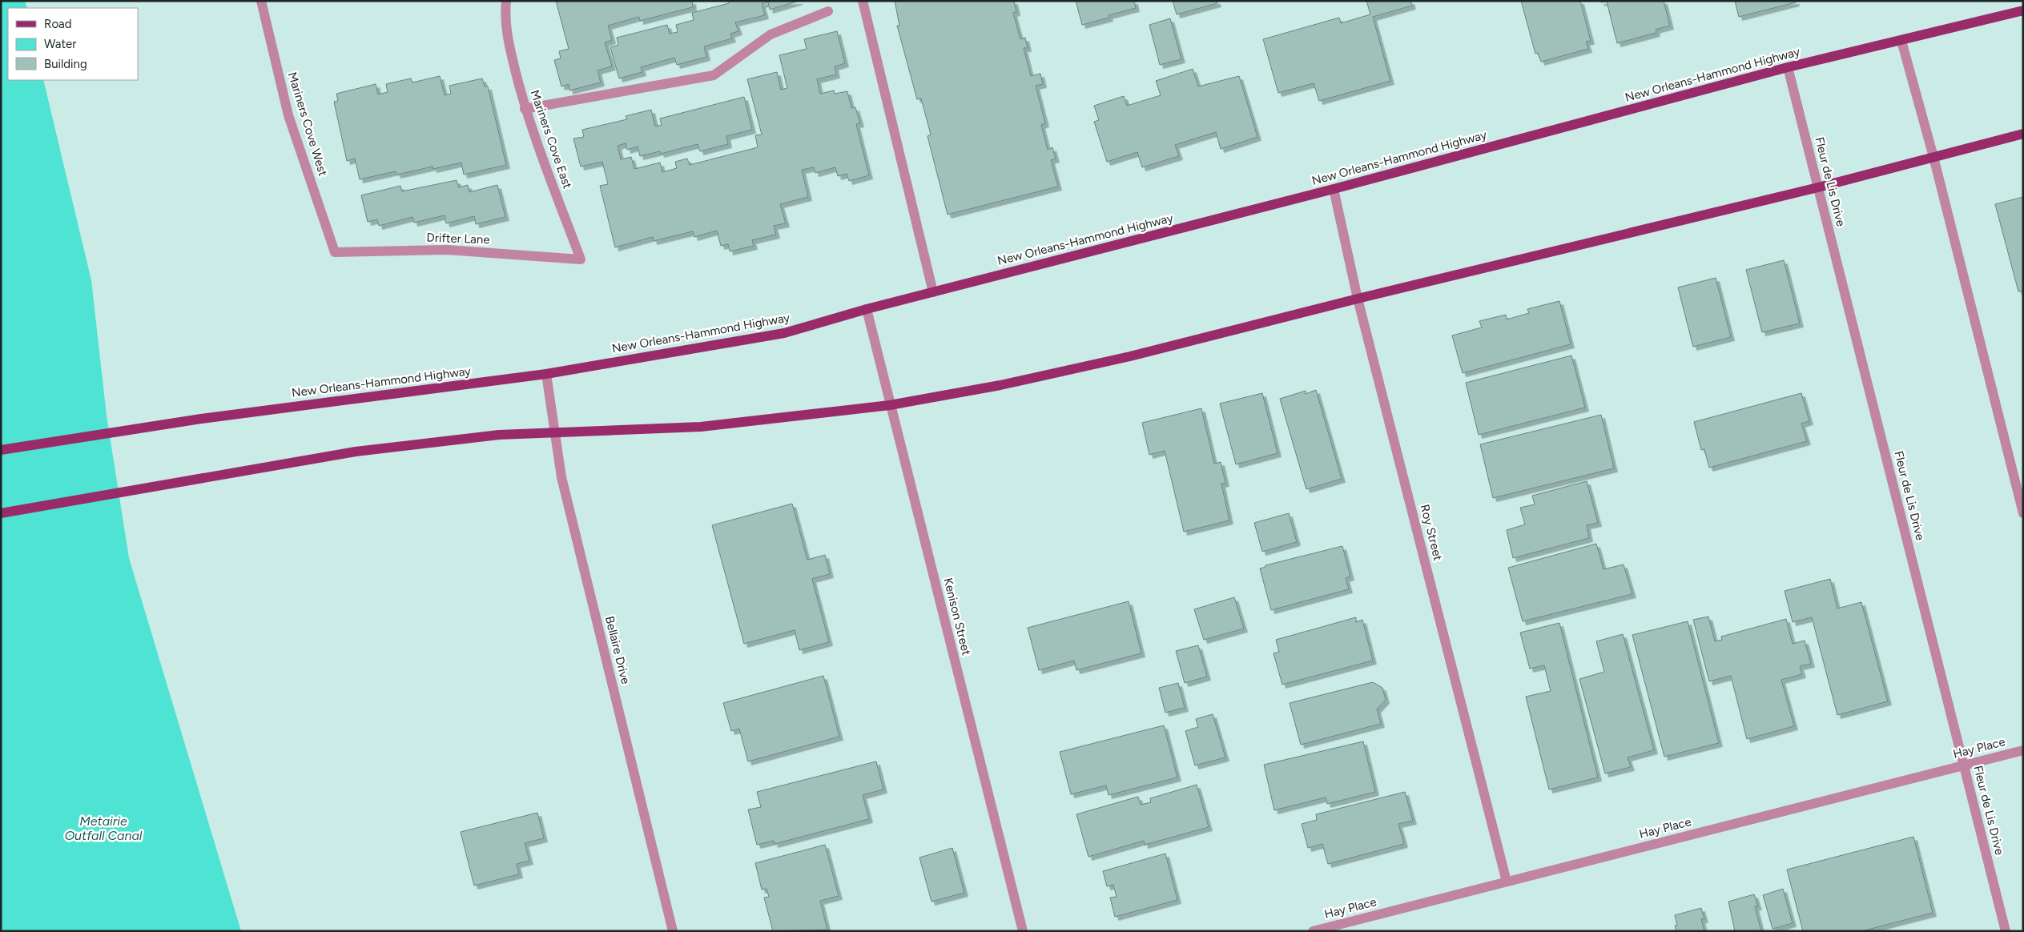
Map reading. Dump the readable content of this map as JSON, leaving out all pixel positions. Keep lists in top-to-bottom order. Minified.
{"streets":{"main road":["New Orleans-Hammond Highway"],"street":["Mariners Cove West","Mariners Cove East","Fleur de Lis Drive","Drifter Lane","Roy Street","Kenison Street","Bellaire Drive","Hay Place"]},"crossings":[["New Orleans-Hammond Highway","Fleur de Lis Drive"],["New Orleans-Hammond Highway","Roy Street"],["New Orleans-Hammond Highway","Kenison Street"],["New Orleans-Hammond Highway","Bellaire Drive"],["Mariners Cove West","Drifter Lane"],["Mariners Cove East","Drifter Lane"],["Fleur de Lis Drive","Hay Place"],["Roy Street","Hay Place"]],"water":["Metairie Outfall Canal"],"legend":["Road","Water","Building"]}
